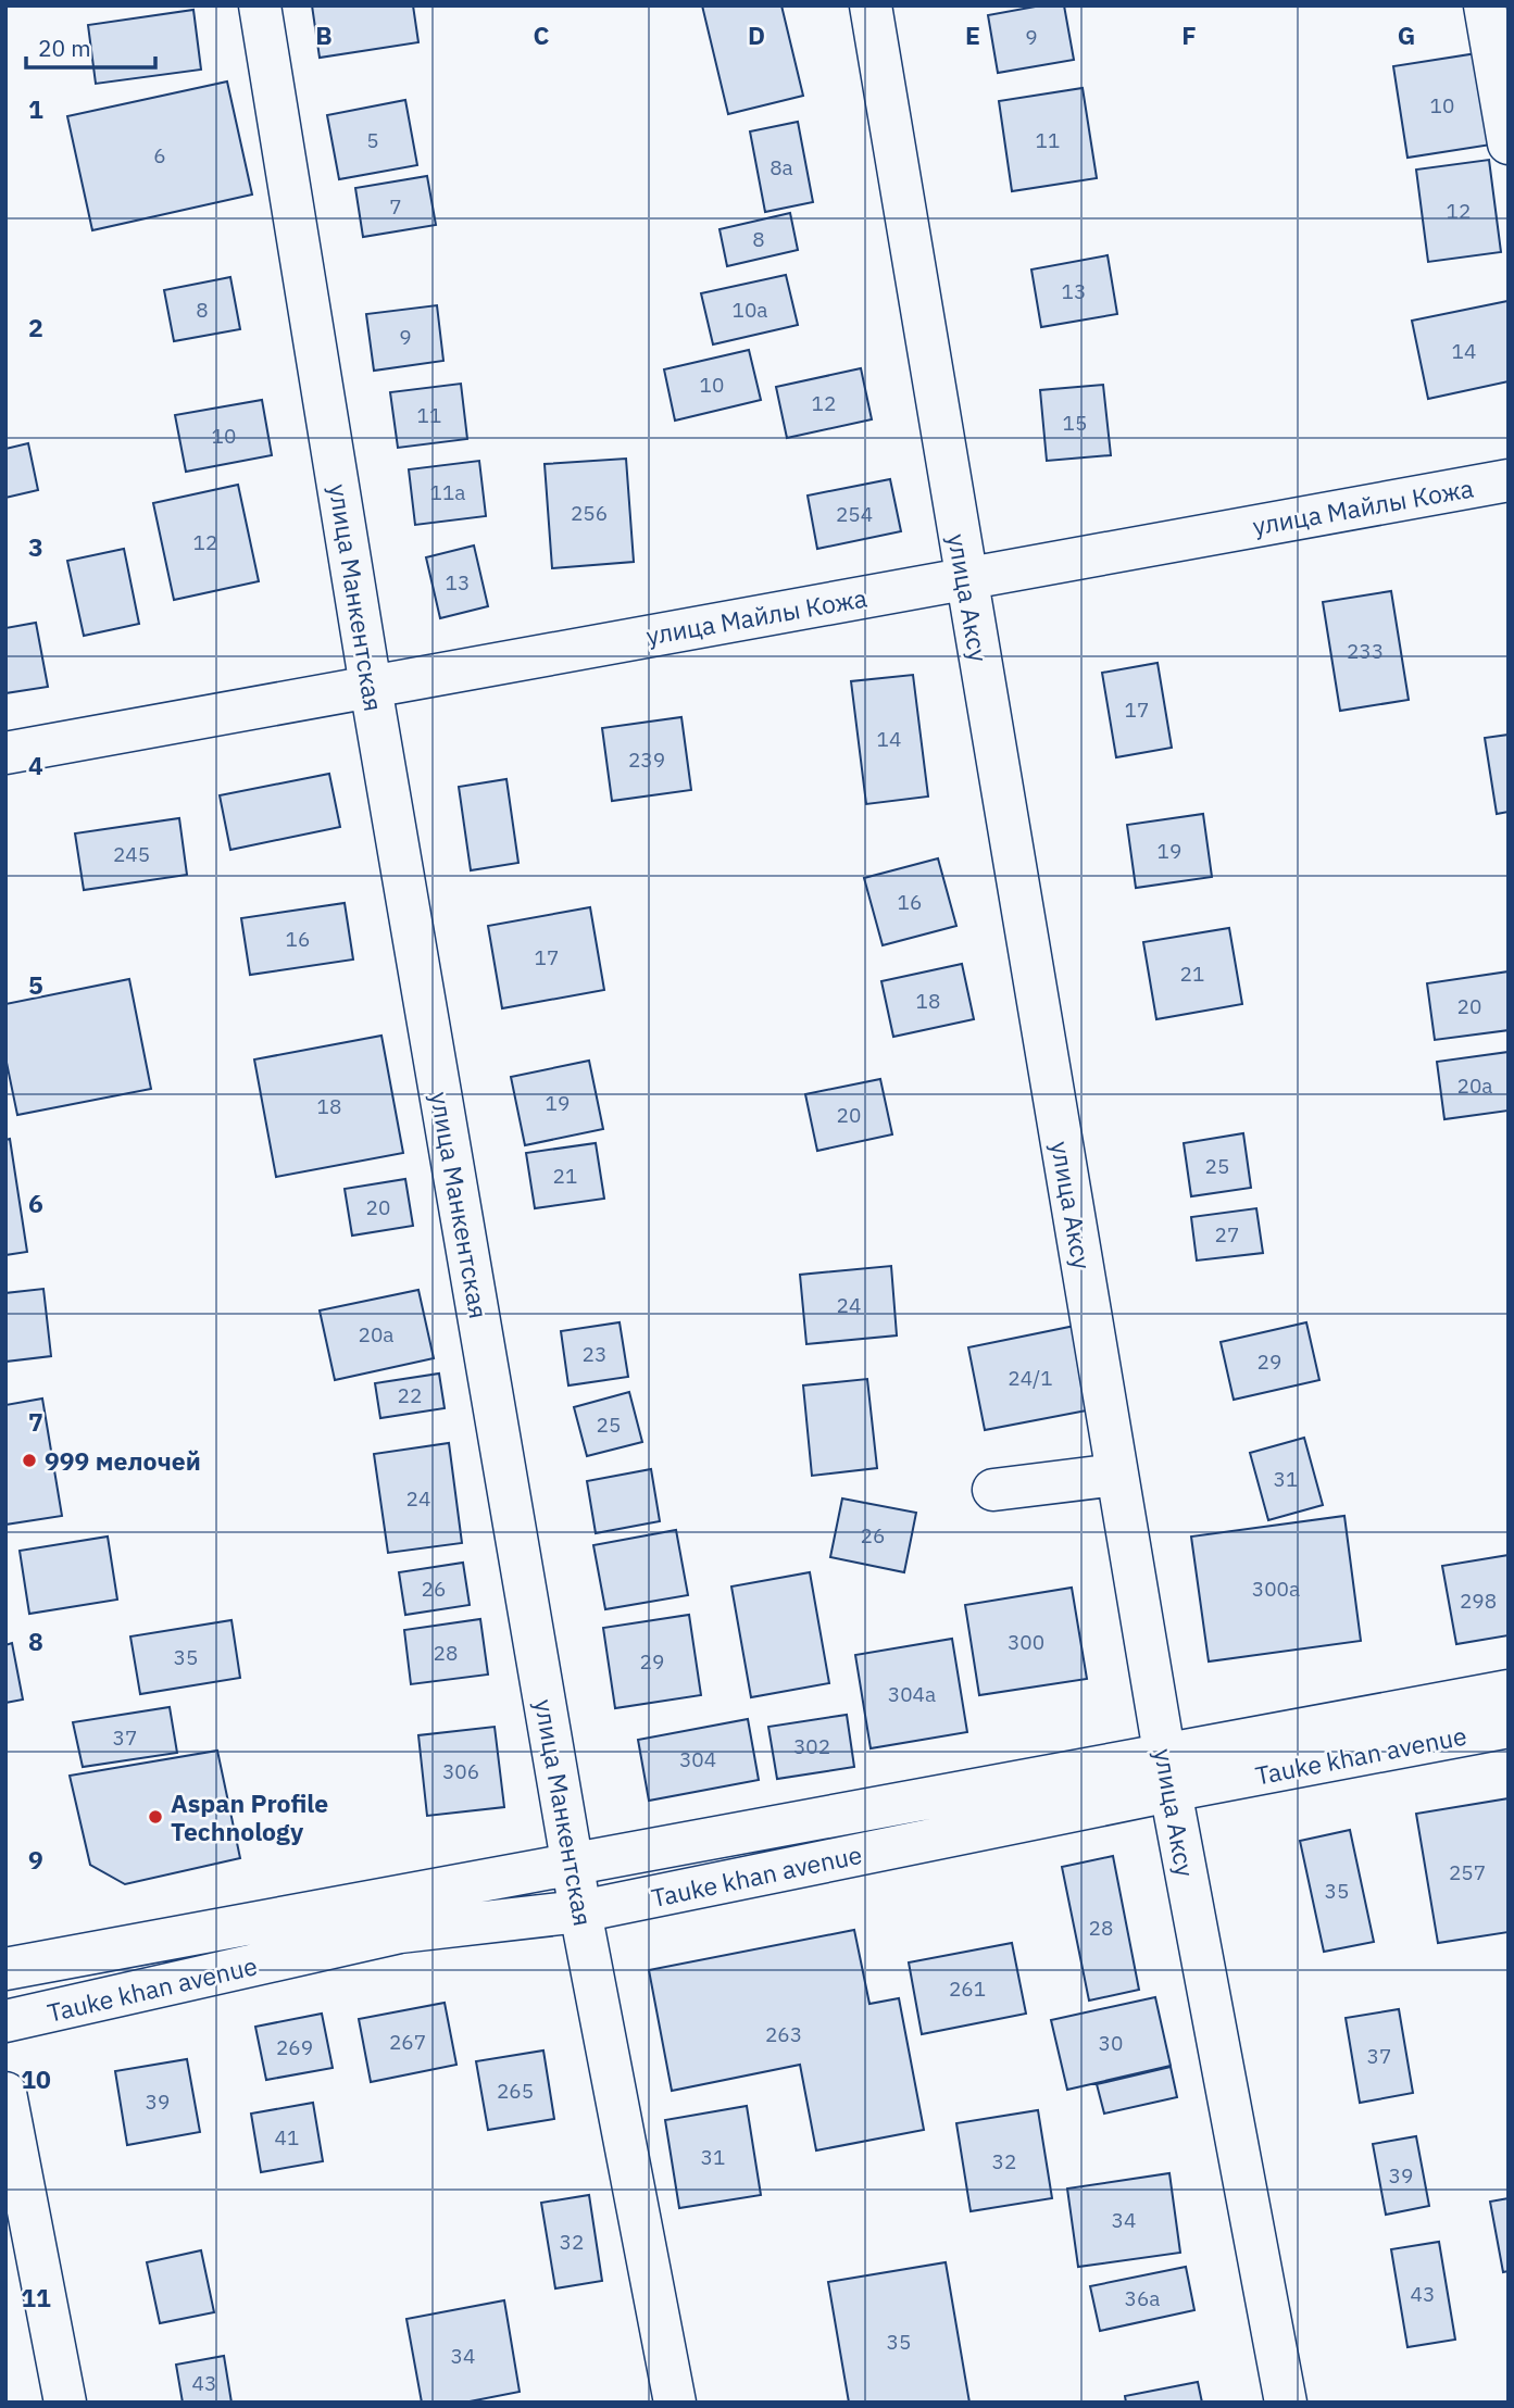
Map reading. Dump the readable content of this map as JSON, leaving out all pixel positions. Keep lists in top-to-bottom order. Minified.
{"streets":{"street":["улица Майлы Кожа","улица Манкентская","улица Аксу","Tauke khan avenue"]},"crossings":[["улица Майлы Кожа","улица Манкентская"],["улица Майлы Кожа","улица Аксу"],["улица Манкентская","Tauke khan avenue"],["улица Аксу","Tauke khan avenue"]],"places":["999 мелочей","Aspan Profile Technology"],"house_numbers":["9","10","5","11","6","8а","7","12","8","13","8","10а","9","14","10","12","11","15","10","11а","256","254","12","13","233","17","14","239","19","245","16","16","17","21","18","20","20а","19","18","20","25","21","20","27","24","20а","23","29","24/1","22","25","31","24","26","26","300а","298","300","28","35","29","304а","37","302","304","306","257","35","28","261","263","267","30","269","37","265","39","41","31","32","39","34","32","43","36а","35","34","43"],"scale_bar":"20 m","grid":{"columns":["B","C","D","E","F","G"],"rows":["1","2","3","4","5","6","7","8","9","10","11"]}}
